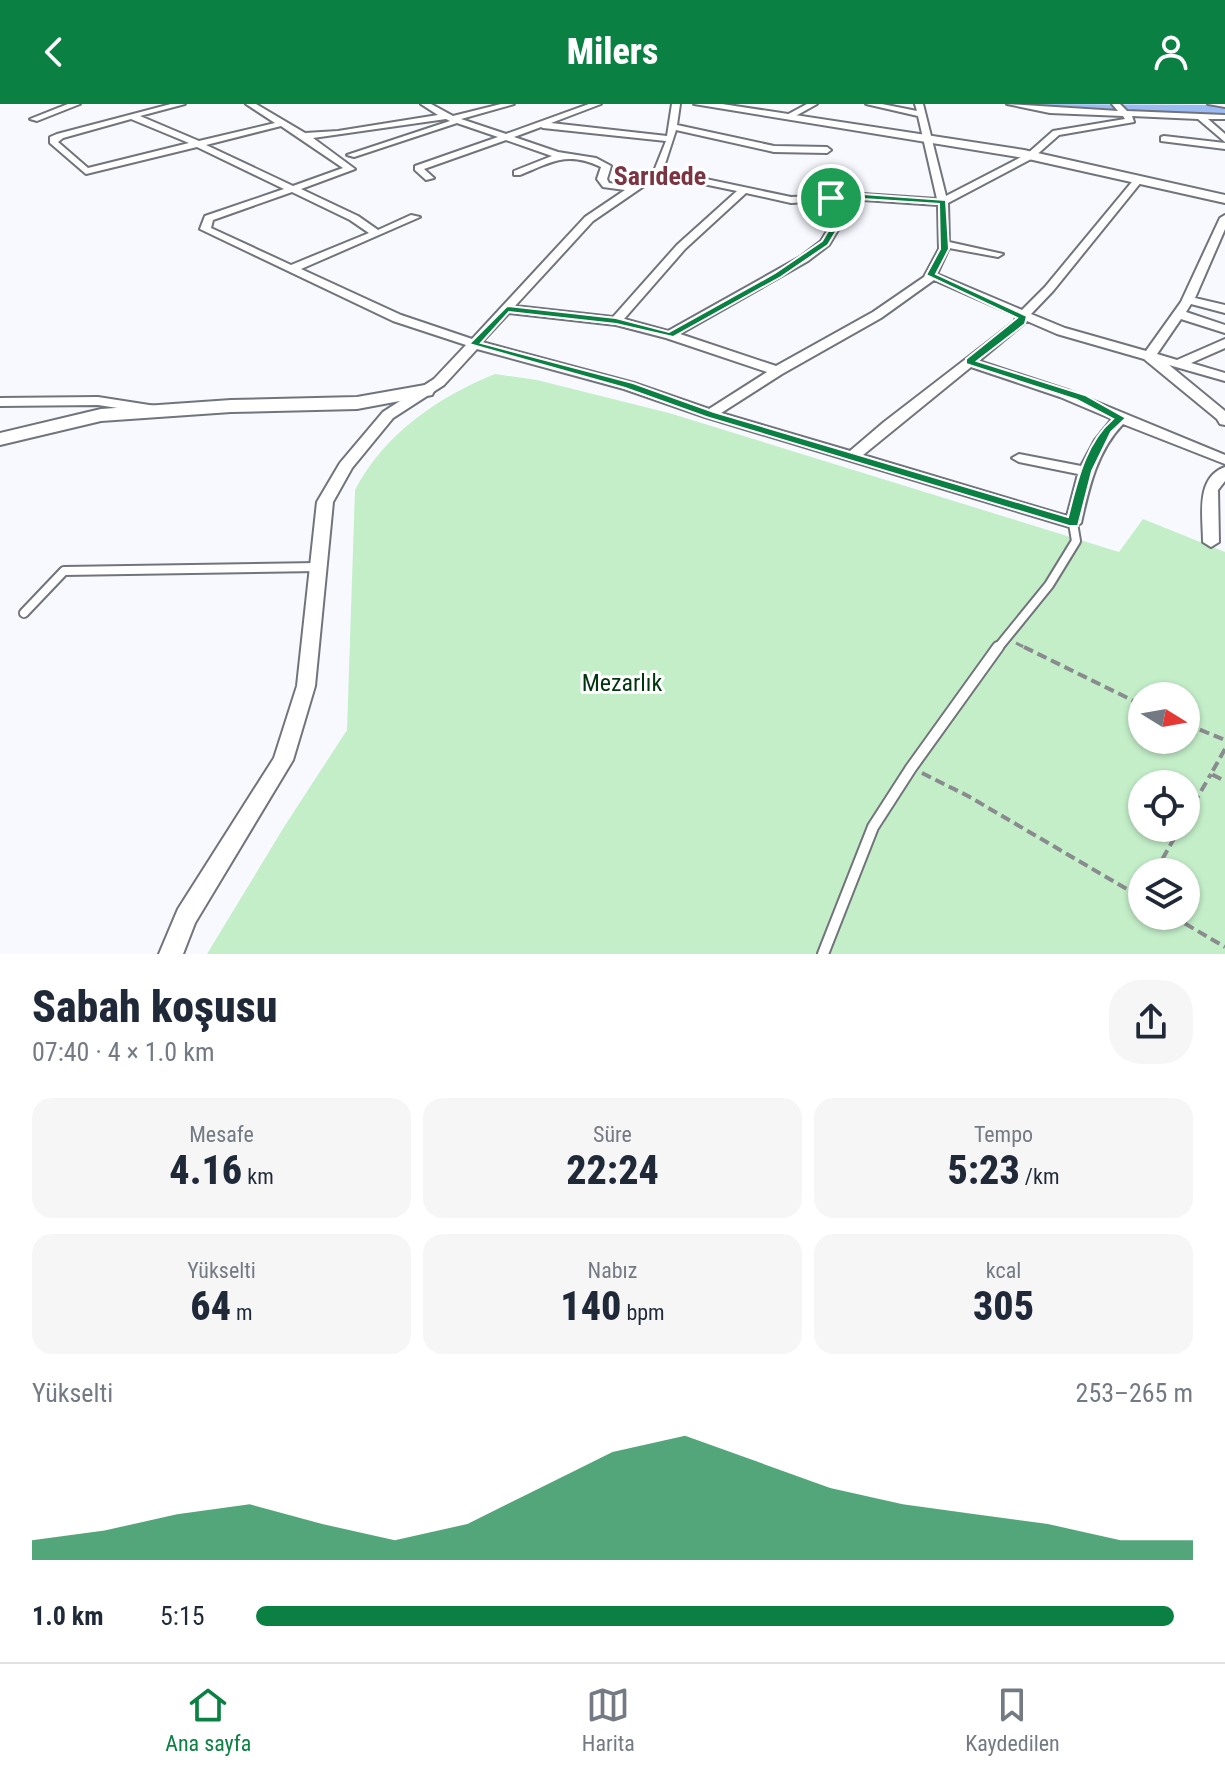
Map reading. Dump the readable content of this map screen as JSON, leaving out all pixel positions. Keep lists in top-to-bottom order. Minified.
{"districts":["Sarıdede"],"parks":["Mezarlık"],"north":"right","page":{"header":"Milers","heading":["Sabah koşusu","07:40 · 4 × 1.0 km"],"stats":[["Mesafe","4.16 km"],["Süre","22:24"],["Tempo","5:23 /km"],["Yükselti","64 m"],["Nabız","140 bpm"],["kcal","305"]],"chart":["Yükselti","253–265 m"],"list":[{"name":"1.0 km","note":"5:15"}],"tabs":["Ana sayfa","Harita","Kaydedilen"]}}
